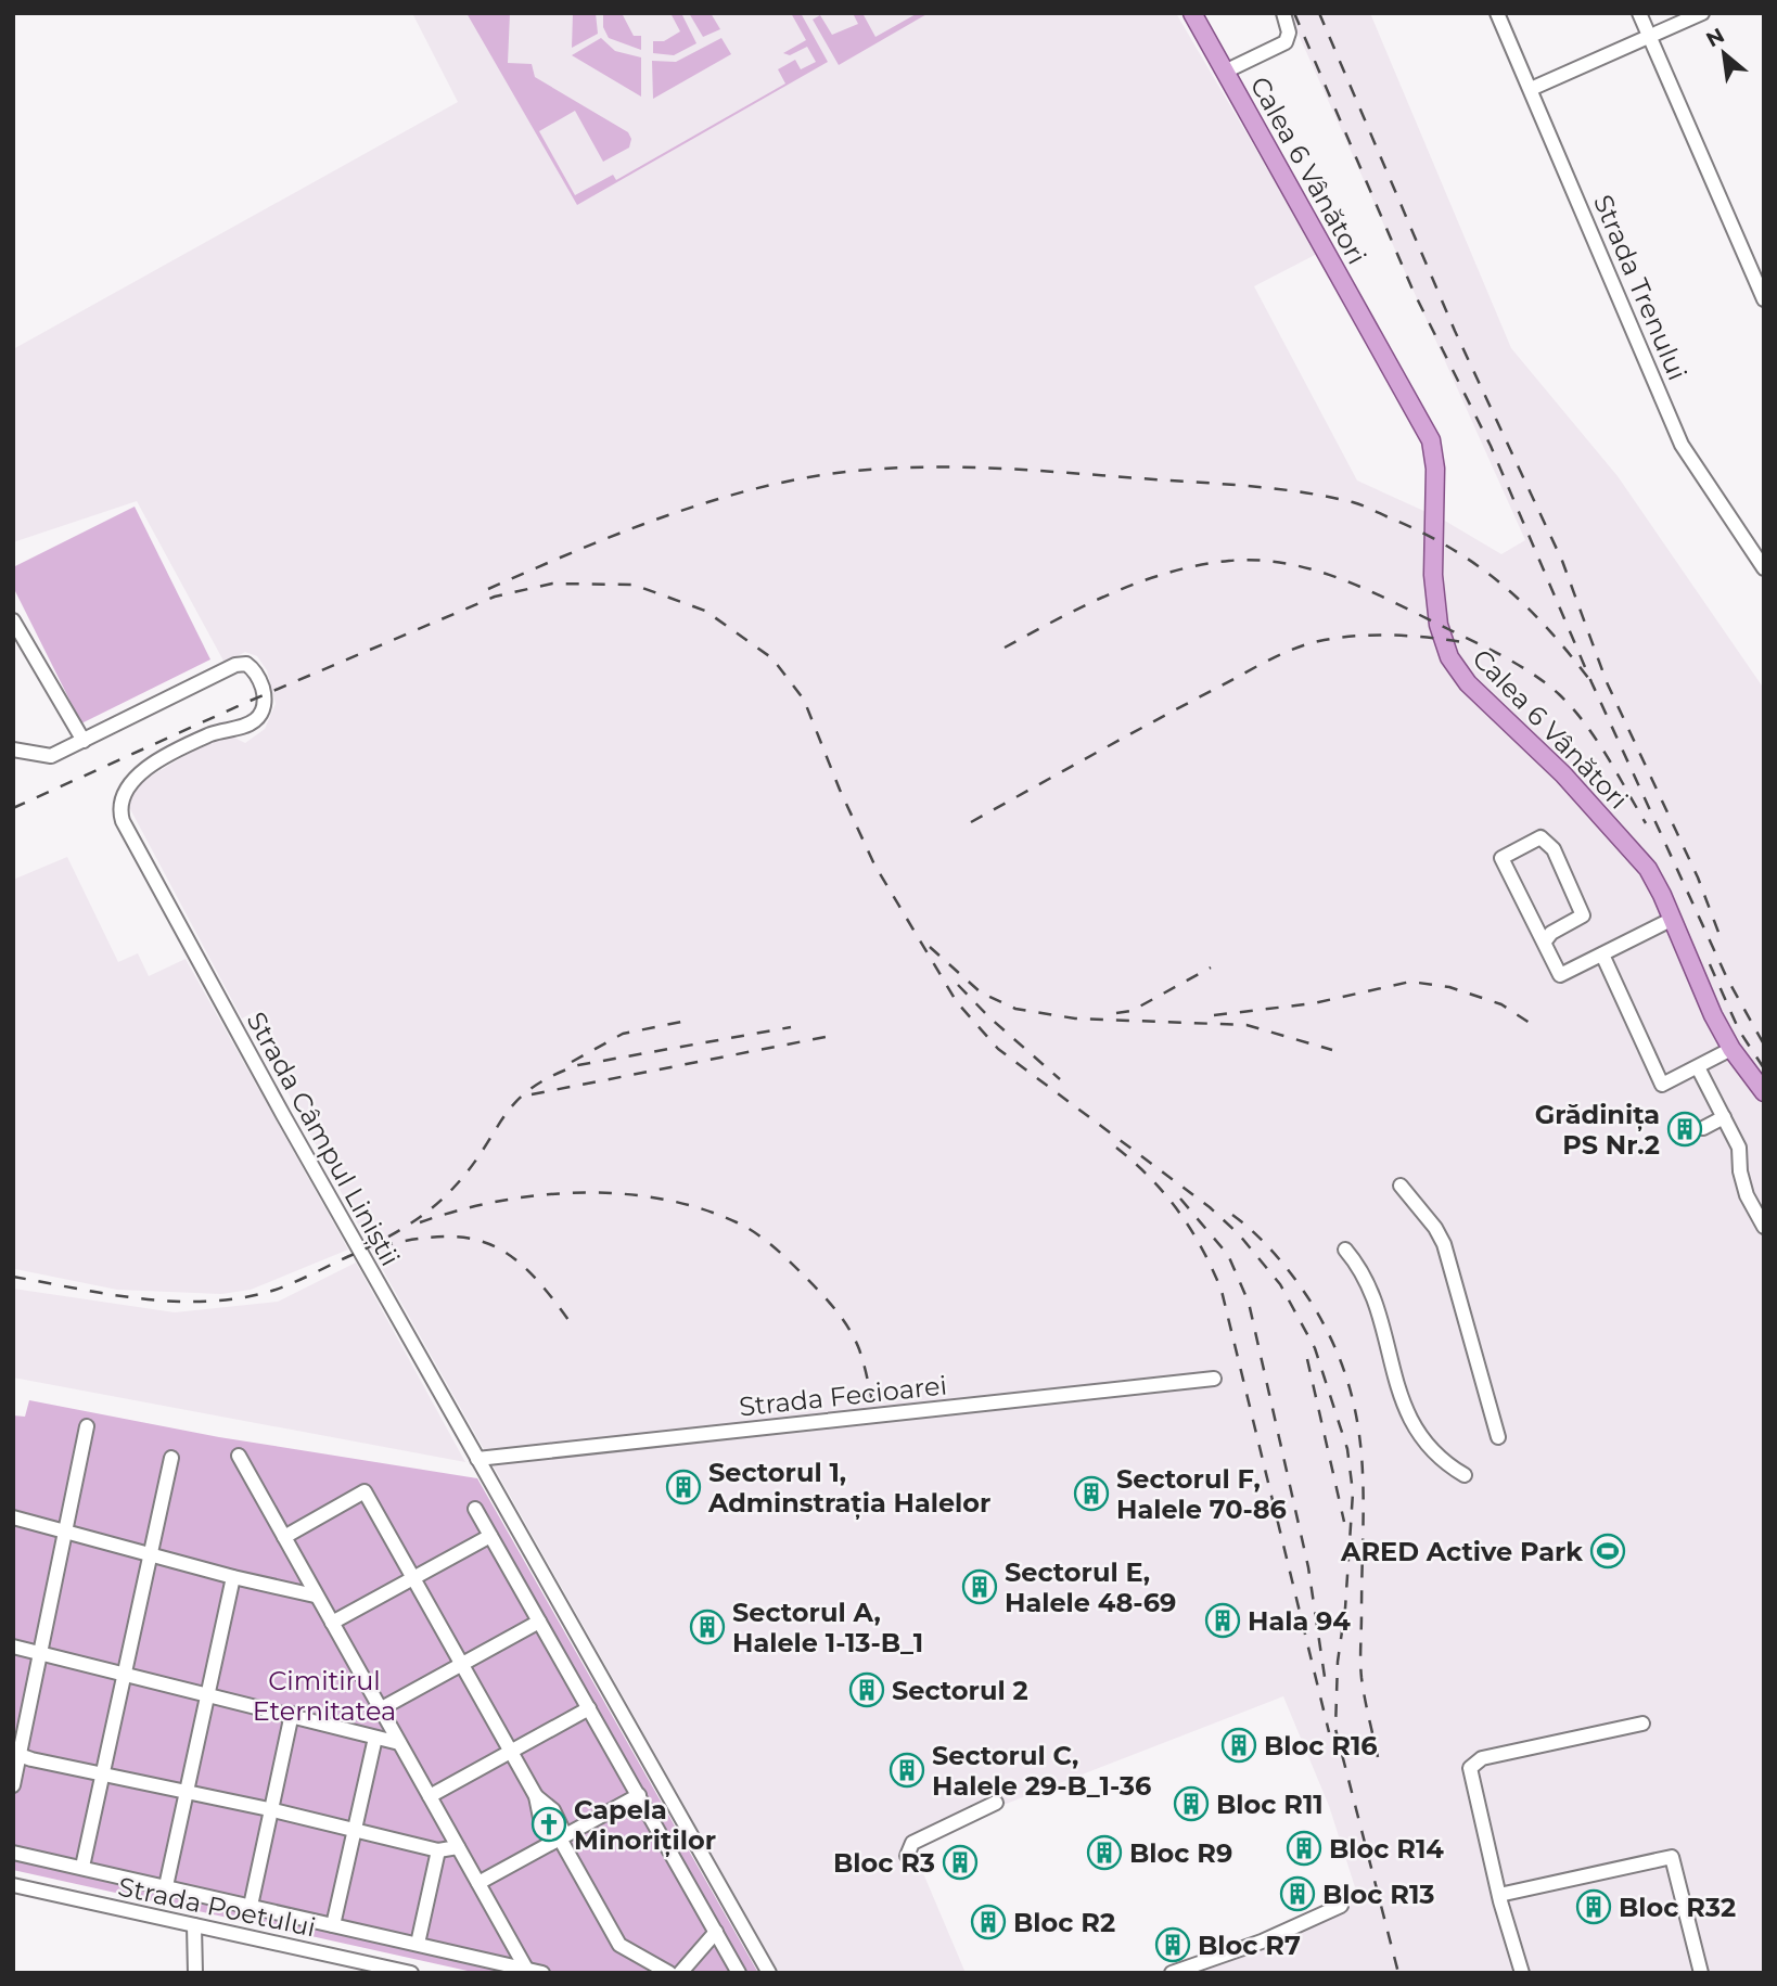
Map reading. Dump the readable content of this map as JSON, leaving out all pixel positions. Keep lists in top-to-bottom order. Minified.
{"streets":{"main road":["Calea 6 Vânători"],"street":["Strada Trenului","Strada Câmpul Liniștii","Strada Fecioarei","Strada Poetului"]},"crossings":[["Strada Câmpul Liniștii","Strada Fecioarei"]],"parks":["Cimitirul Eternitatea"],"places":{"building":["Grădinița PS Nr.2","Sectorul 1, Adminstrația Halelor","Sectorul F, Halele 70-86","Sectorul E, Halele 48-69","Hala 94","Sectorul A, Halele 1-13-B_1","Sectorul 2","Bloc R16","Sectorul C, Halele 29-B_1-36","Bloc R11","Bloc R14","Bloc R9","Bloc R3","Bloc R13","Bloc R32","Bloc R2","Bloc R7"],"sports":["ARED Active Park"],"church":["Capela Minoriților"]},"north":"top left"}
